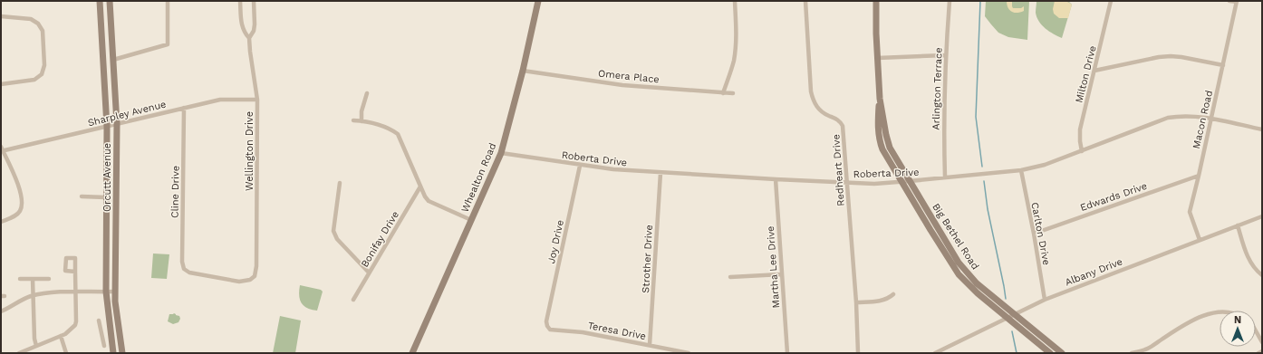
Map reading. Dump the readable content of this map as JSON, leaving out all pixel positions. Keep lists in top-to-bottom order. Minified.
{"streets":{"main road":["Orcutt Avenue","Whealton Road","Big Bethel Road"],"street":["Milton Drive","Omera Place","Arlington Terrace","Sharpley Avenue","Macon Road","Wellington Drive","Roberta Drive","Redheart Drive","Cline Drive","Edwards Drive","Carlton Drive","Bonifay Drive","Joy Drive","Strother Drive","Martha Lee Drive","Albany Drive","Teresa Drive"]},"crossings":[["Milton Drive","Roberta Drive"],["Omera Place","Whealton Road"],["Arlington Terrace","Roberta Drive"],["Sharpley Avenue","Wellington Drive"],["Sharpley Avenue","Orcutt Avenue"],["Sharpley Avenue","Cline Drive"],["Macon Road","Roberta Drive"],["Macon Road","Edwards Drive"],["Macon Road","Albany Drive"],["Wellington Drive","Cline Drive"],["Roberta Drive","Redheart Drive"],["Roberta Drive","Whealton Road"],["Roberta Drive","Carlton Drive"],["Roberta Drive","Big Bethel Road"],["Roberta Drive","Joy Drive"],["Roberta Drive","Strother Drive"],["Roberta Drive","Martha Lee Drive"],["Edwards Drive","Carlton Drive"],["Carlton Drive","Albany Drive"],["Big Bethel Road","Albany Drive"],["Joy Drive","Teresa Drive"],["Strother Drive","Teresa Drive"]],"north":"top"}
